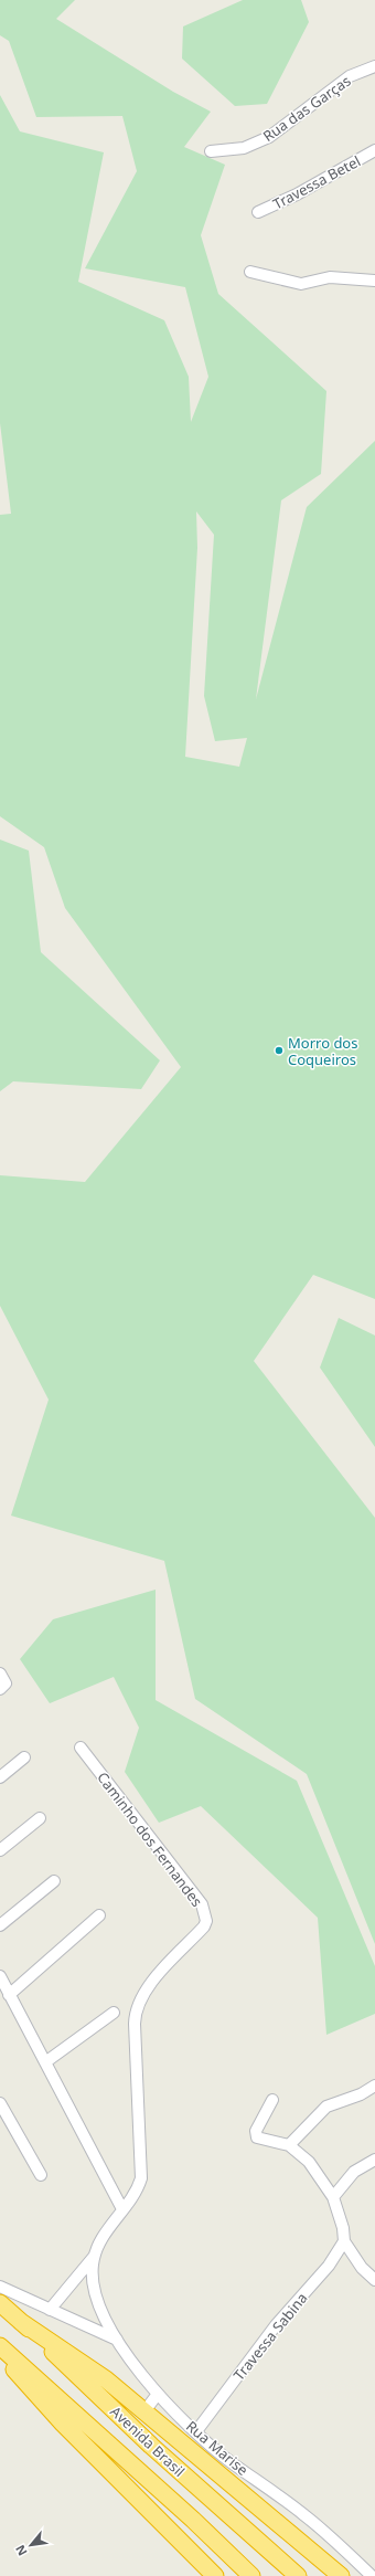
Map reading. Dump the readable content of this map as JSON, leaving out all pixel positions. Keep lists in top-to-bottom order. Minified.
{"streets":{"highway":["Avenida Brasil"],"street":["Rua das Garças","Travessa Betel","Caminho dos Fernandes","Travessa Sabina","Rua Marise"]},"crossings":[["Caminho dos Fernandes","Rua Marise"],["Travessa Sabina","Rua Marise"]],"places":["Morro dos Coqueiros"],"north":"bottom left"}
